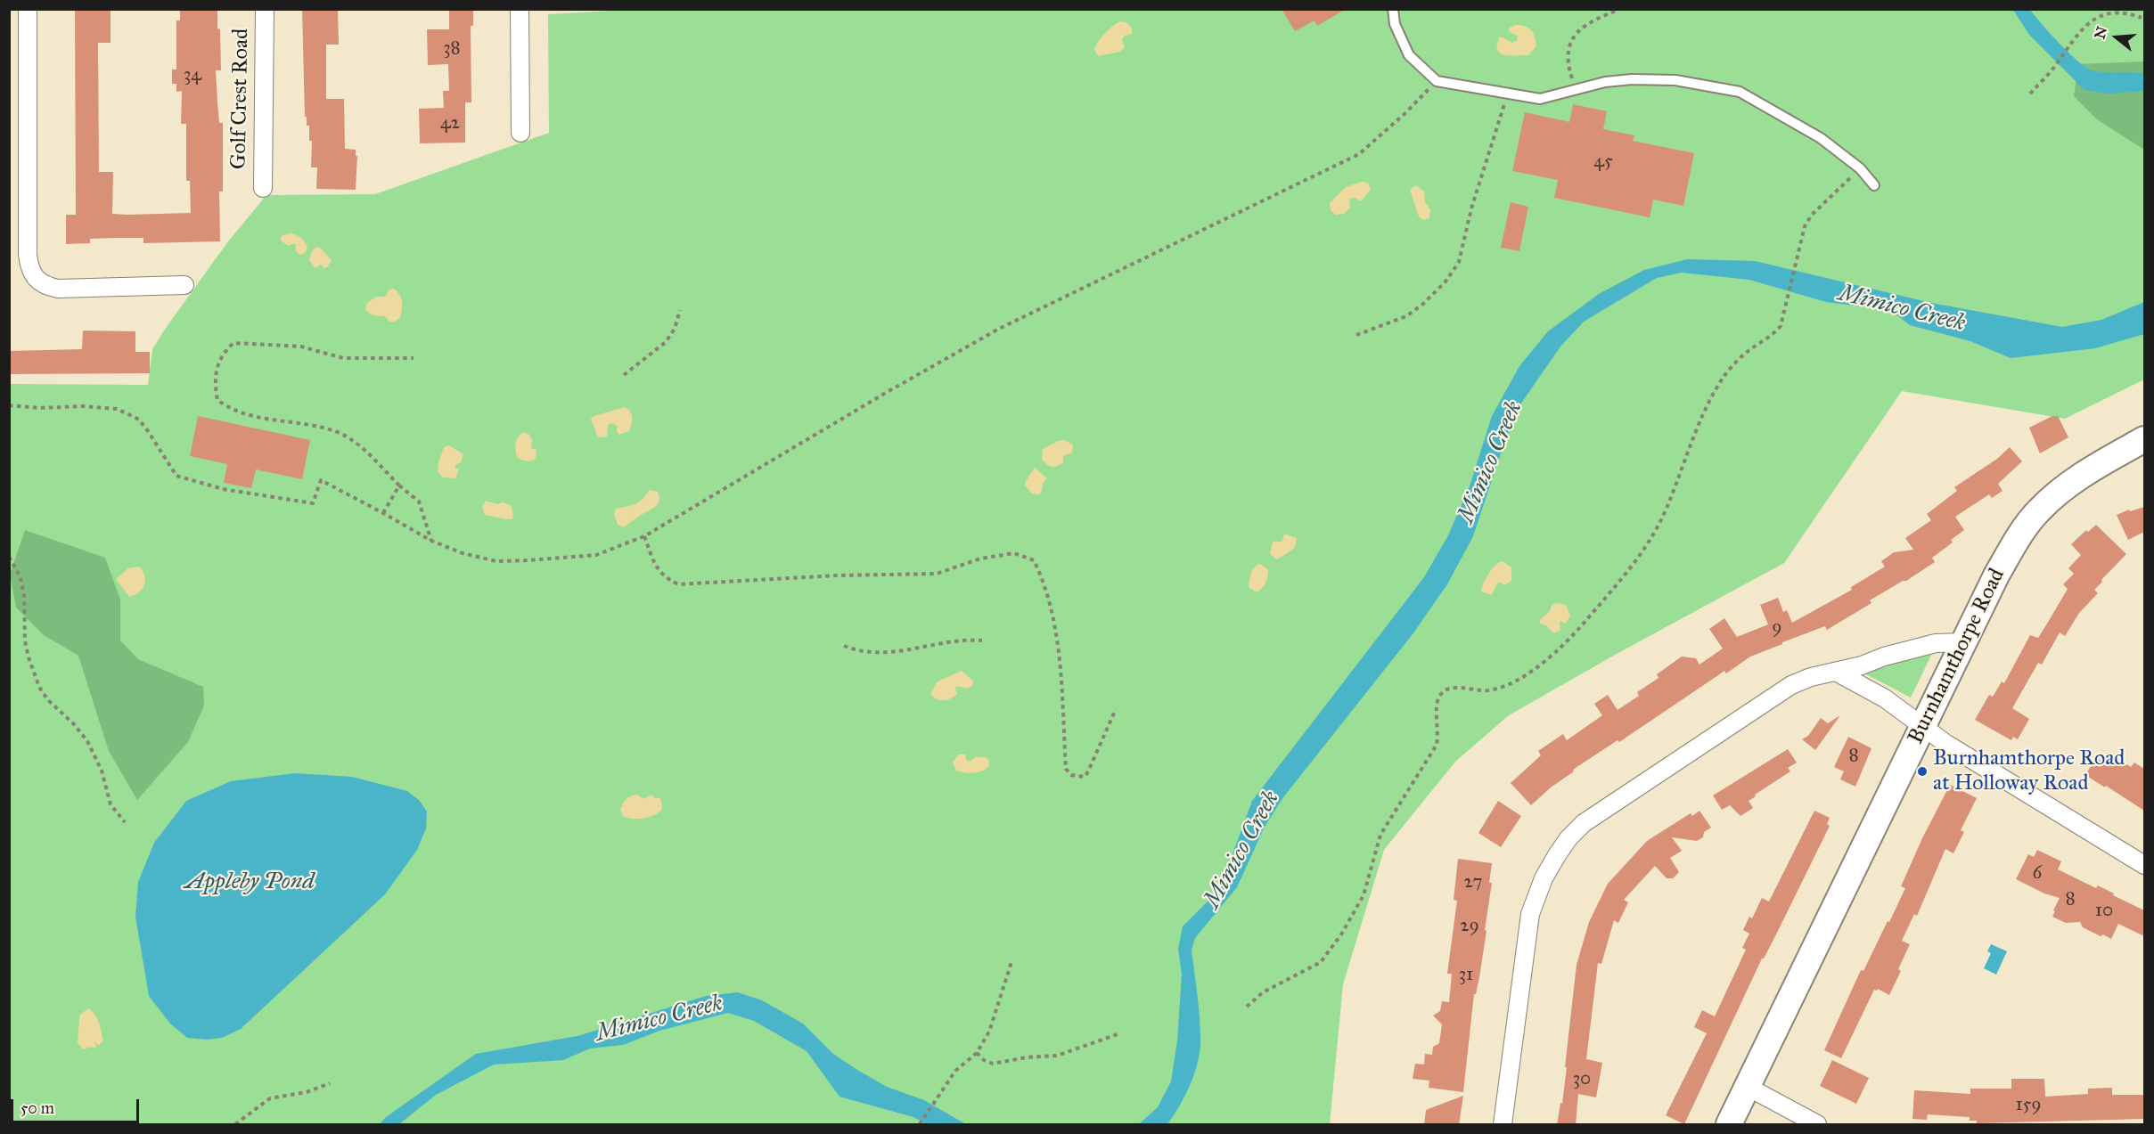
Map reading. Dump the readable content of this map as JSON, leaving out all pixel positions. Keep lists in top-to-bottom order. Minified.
{"streets":{"main road":["Burnhamthorpe Road"],"street":["Golf Crest Road"]},"water":["Mimico Creek","Appleby Pond"],"places":["Burnhamthorpe Road at Holloway Road"],"house_numbers":["38","34","42","45","9","8","6","27","8","10","29","31","30","159"],"scale_bar":"50 m","north":"left"}
